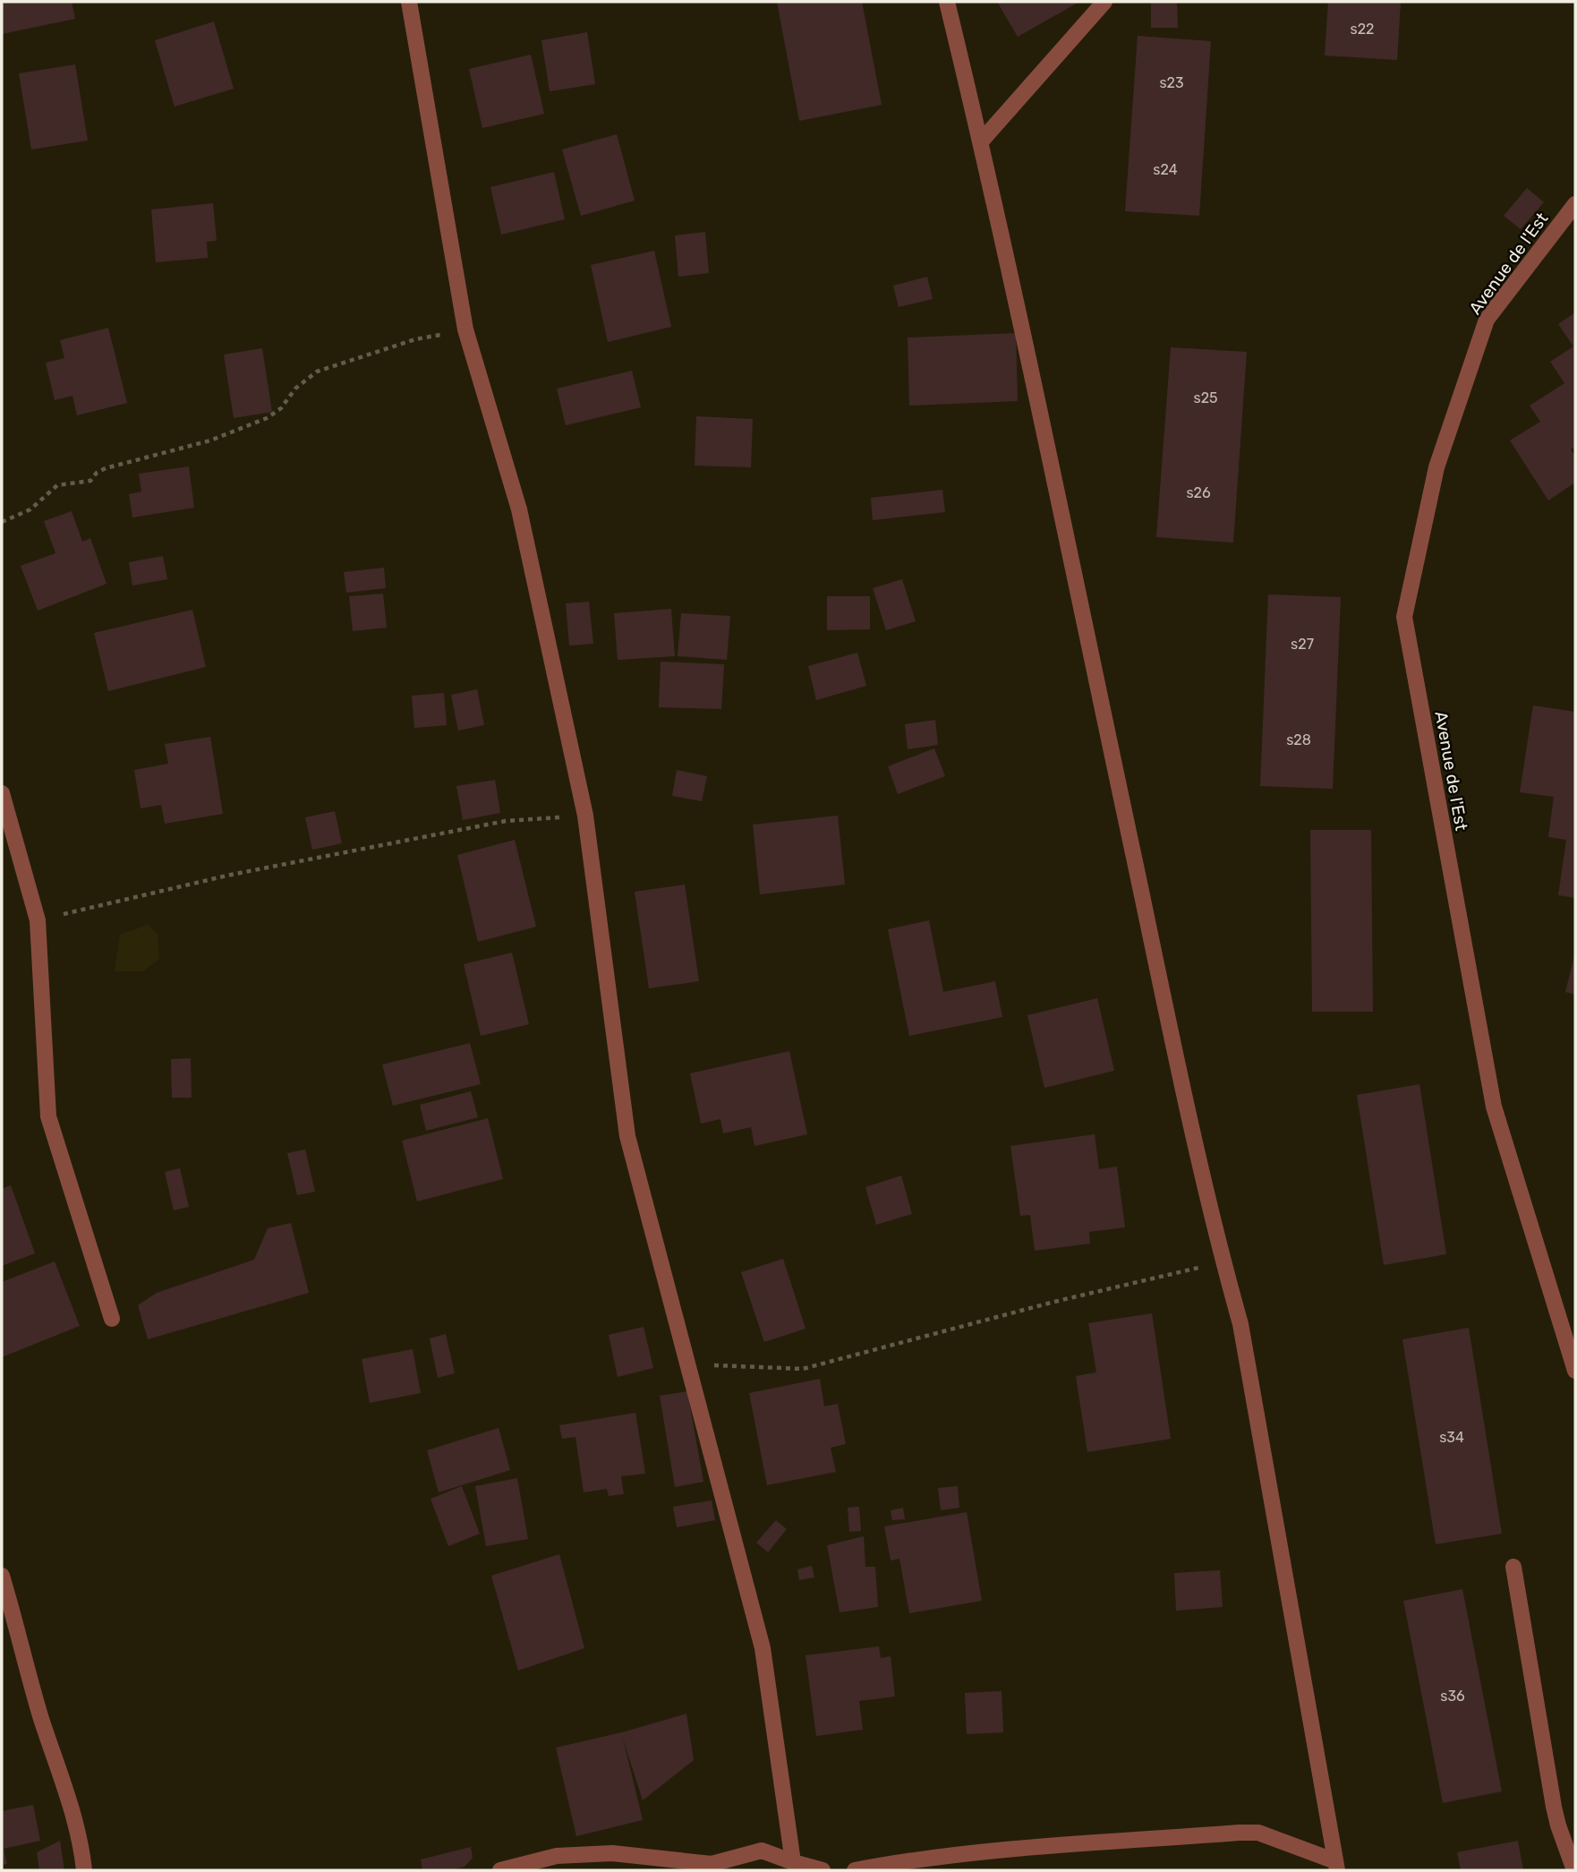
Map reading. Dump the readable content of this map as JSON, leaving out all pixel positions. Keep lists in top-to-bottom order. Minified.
{"streets":{"street":["Avenue de l'Est"]},"house_numbers":["s22","s23","s24","s25","s26","s27","s28","s34","s36"]}
